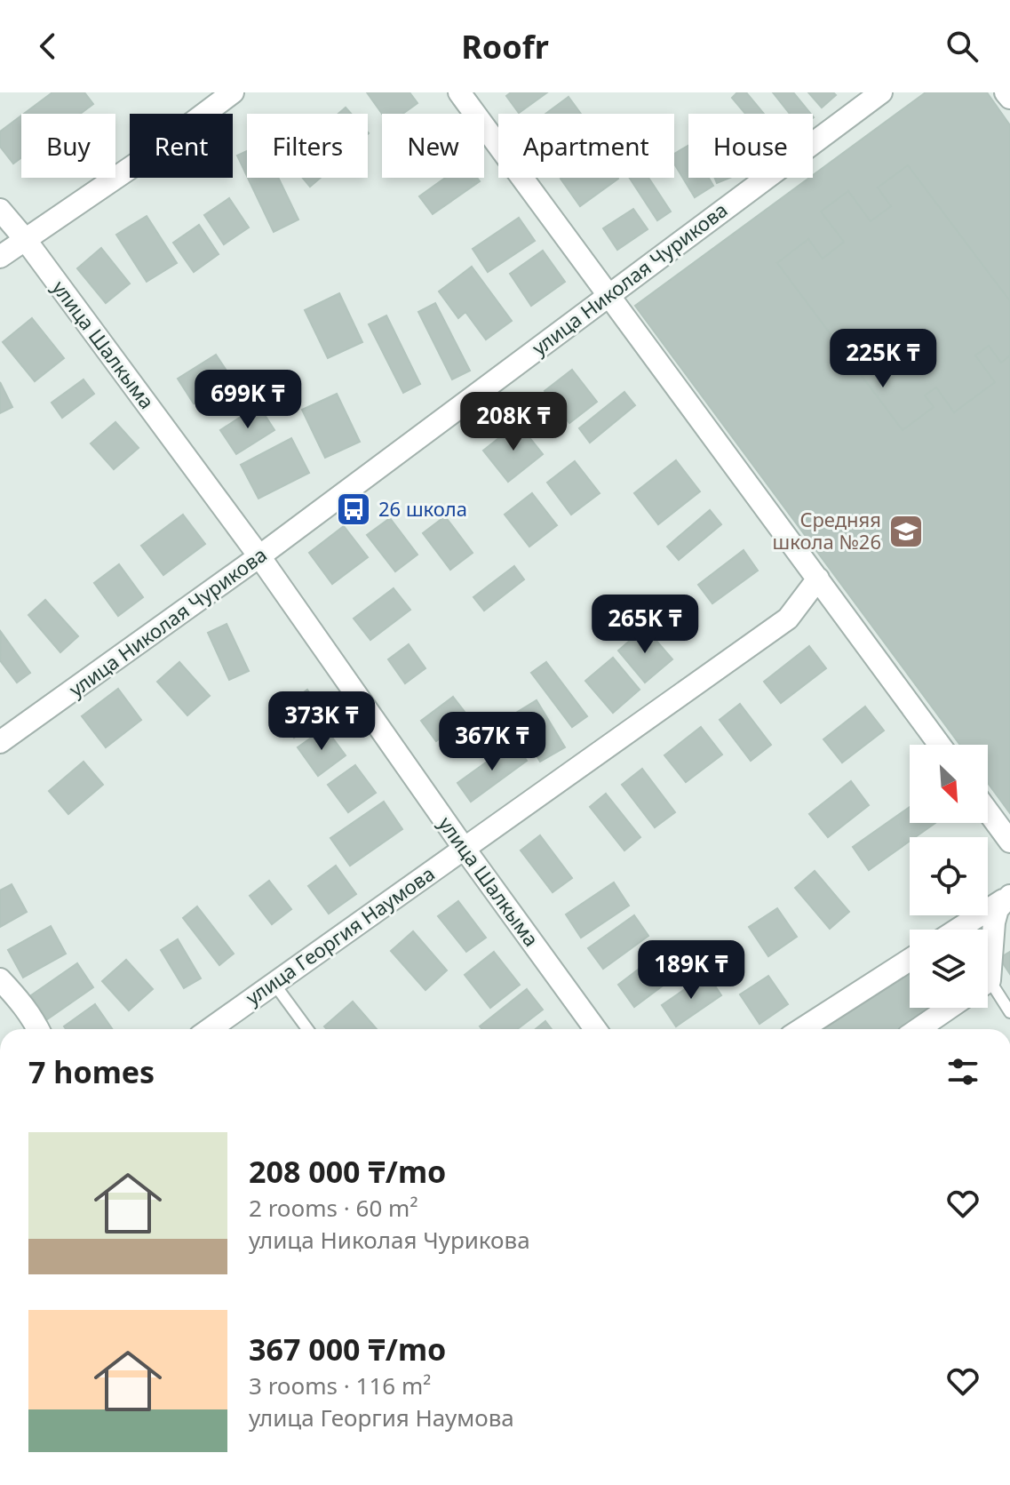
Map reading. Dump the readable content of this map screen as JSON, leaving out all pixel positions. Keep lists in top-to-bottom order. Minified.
{"streets":{"street":["улица Николая Чурикова","улица Шалкыма","улица Георгия Наумова"]},"crossings":[["улица Николая Чурикова","улица Шалкыма"],["улица Шалкыма","улица Георгия Наумова"]],"places":{"bus stop":["26 школа"],"school or university":["Средняя школа №26"]},"north":"bottom right","page":{"header":"Roofr","chip":["Buy","Rent","Filters","New","Apartment","House"],"price":["225K ₸","699K ₸","208K ₸","265K ₸","373K ₸","367K ₸","189K ₸"],"heading":"7 homes","list":[{"name":"208 000 ₸/mo","note":"2 rooms · 60 m² · улица Николая Чурикова"},{"name":"367 000 ₸/mo","note":"3 rooms · 116 m² · улица Георгия Наумова"}]}}
